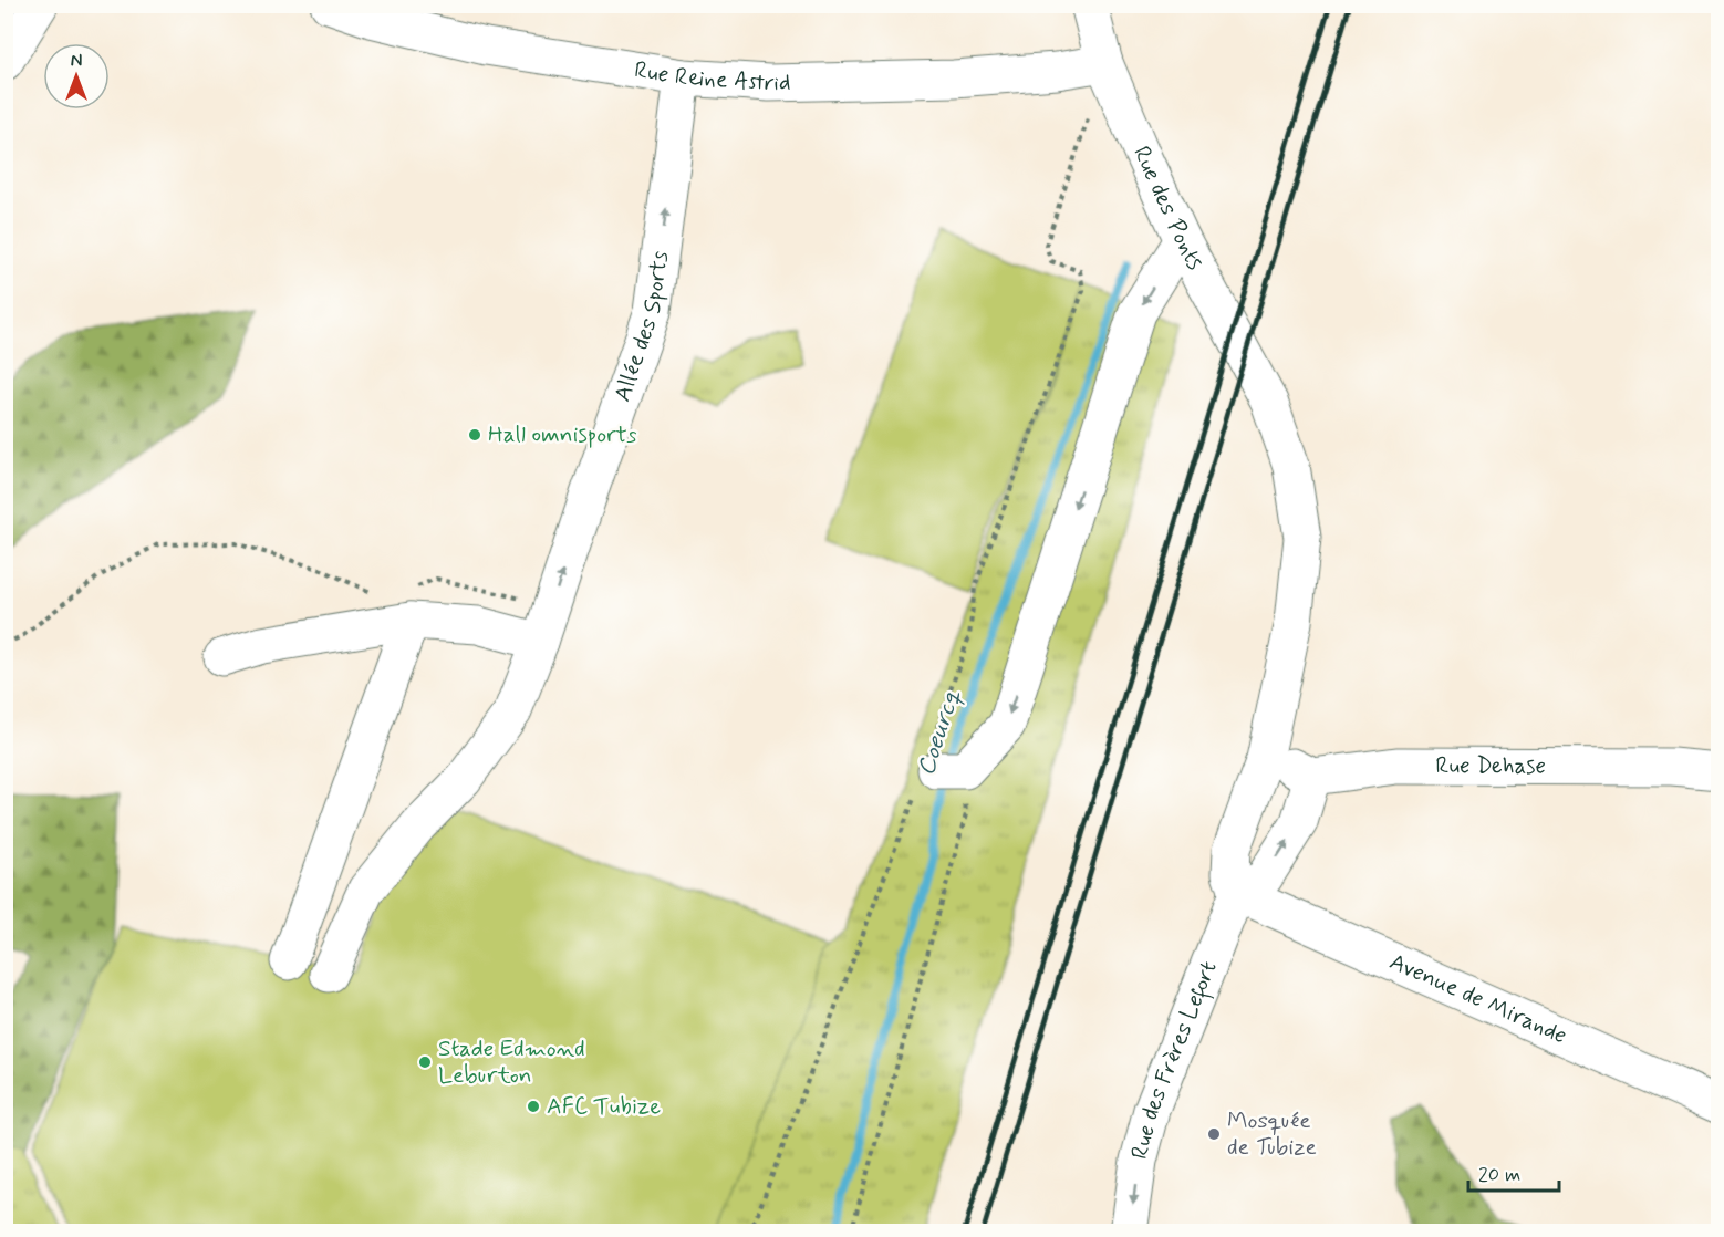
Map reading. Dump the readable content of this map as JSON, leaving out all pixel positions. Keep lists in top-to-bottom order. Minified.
{"streets":{"street":["Rue Reine Astrid","Rue des Ponts","Allée des Sports","Rue Dehase","Avenue de Mirande","Rue des Frères Lefort"]},"crossings":[["Rue Reine Astrid","Rue des Ponts"],["Rue Reine Astrid","Allée des Sports"],["Avenue de Mirande","Rue des Frères Lefort"]],"one_way":["Allée des Sports","Rue des Frères Lefort"],"water":["Coeurcq"],"places":["Hall omnisports","Stade Edmond Leburton","AFC Tubize","Mosquée de Tubize"],"scale_bar":"20 m","north":"top"}
